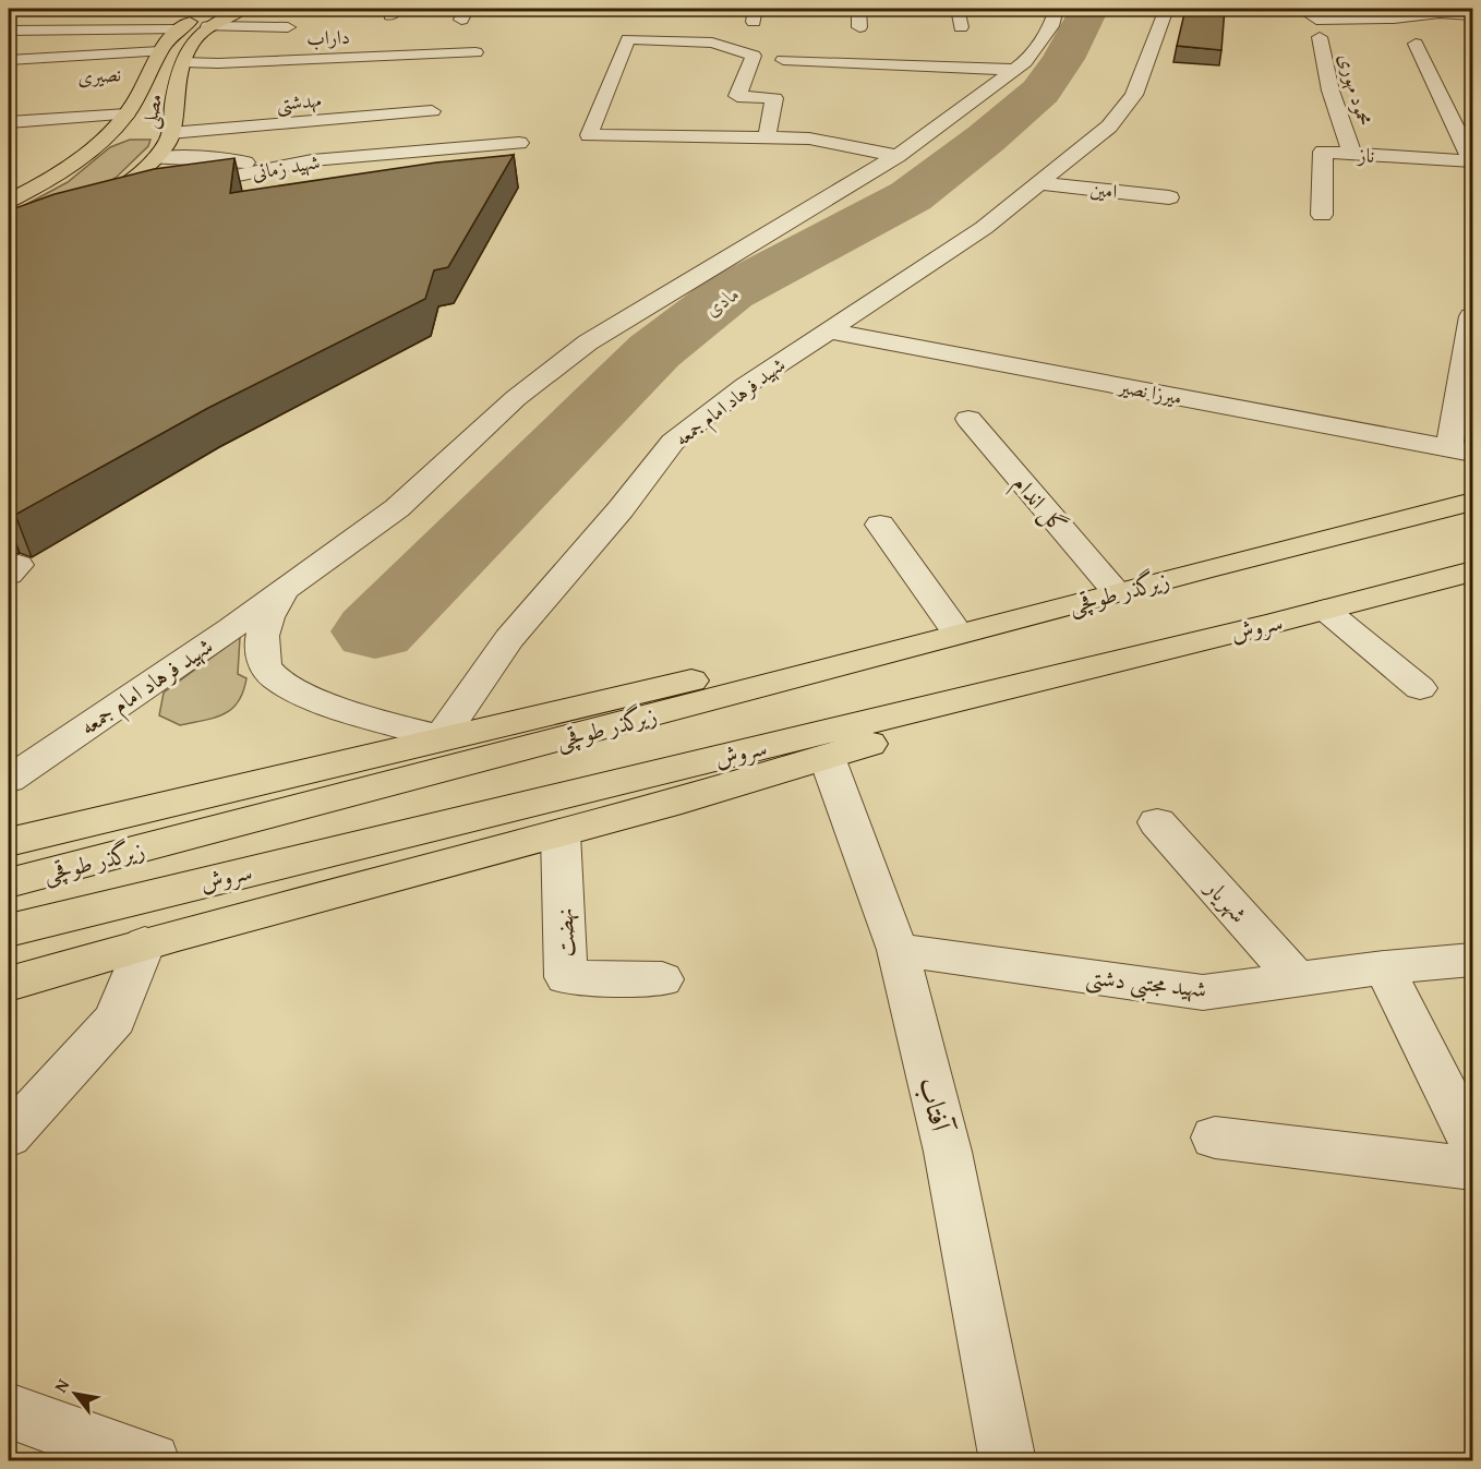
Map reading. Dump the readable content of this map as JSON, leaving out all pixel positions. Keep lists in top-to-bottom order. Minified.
{"streets":{"main road":["مصلی","زیرگذر طوقچی","سروش"],"street":["داراب","نصیری","محمود مهوری","مهدشتی","ناز","شهید زمانی","امین","میرزا نصیر","شهید فرهاد امام جمعه","گل اندام","شهریار","نهضت","شهید مجتبی دشتی","آفتاب"]},"crossings":[["داراب","مصلی"],["نصیری","مصلی"],["محمود مهوری","ناز"],["مهدشتی","مصلی"],["امین","شهید فرهاد امام جمعه"],["میرزا نصیر","شهید فرهاد امام جمعه"],["شهریار","شهید مجتبی دشتی"],["شهید مجتبی دشتی","آفتاب"]],"water":["مادی"],"north":"top left"}
